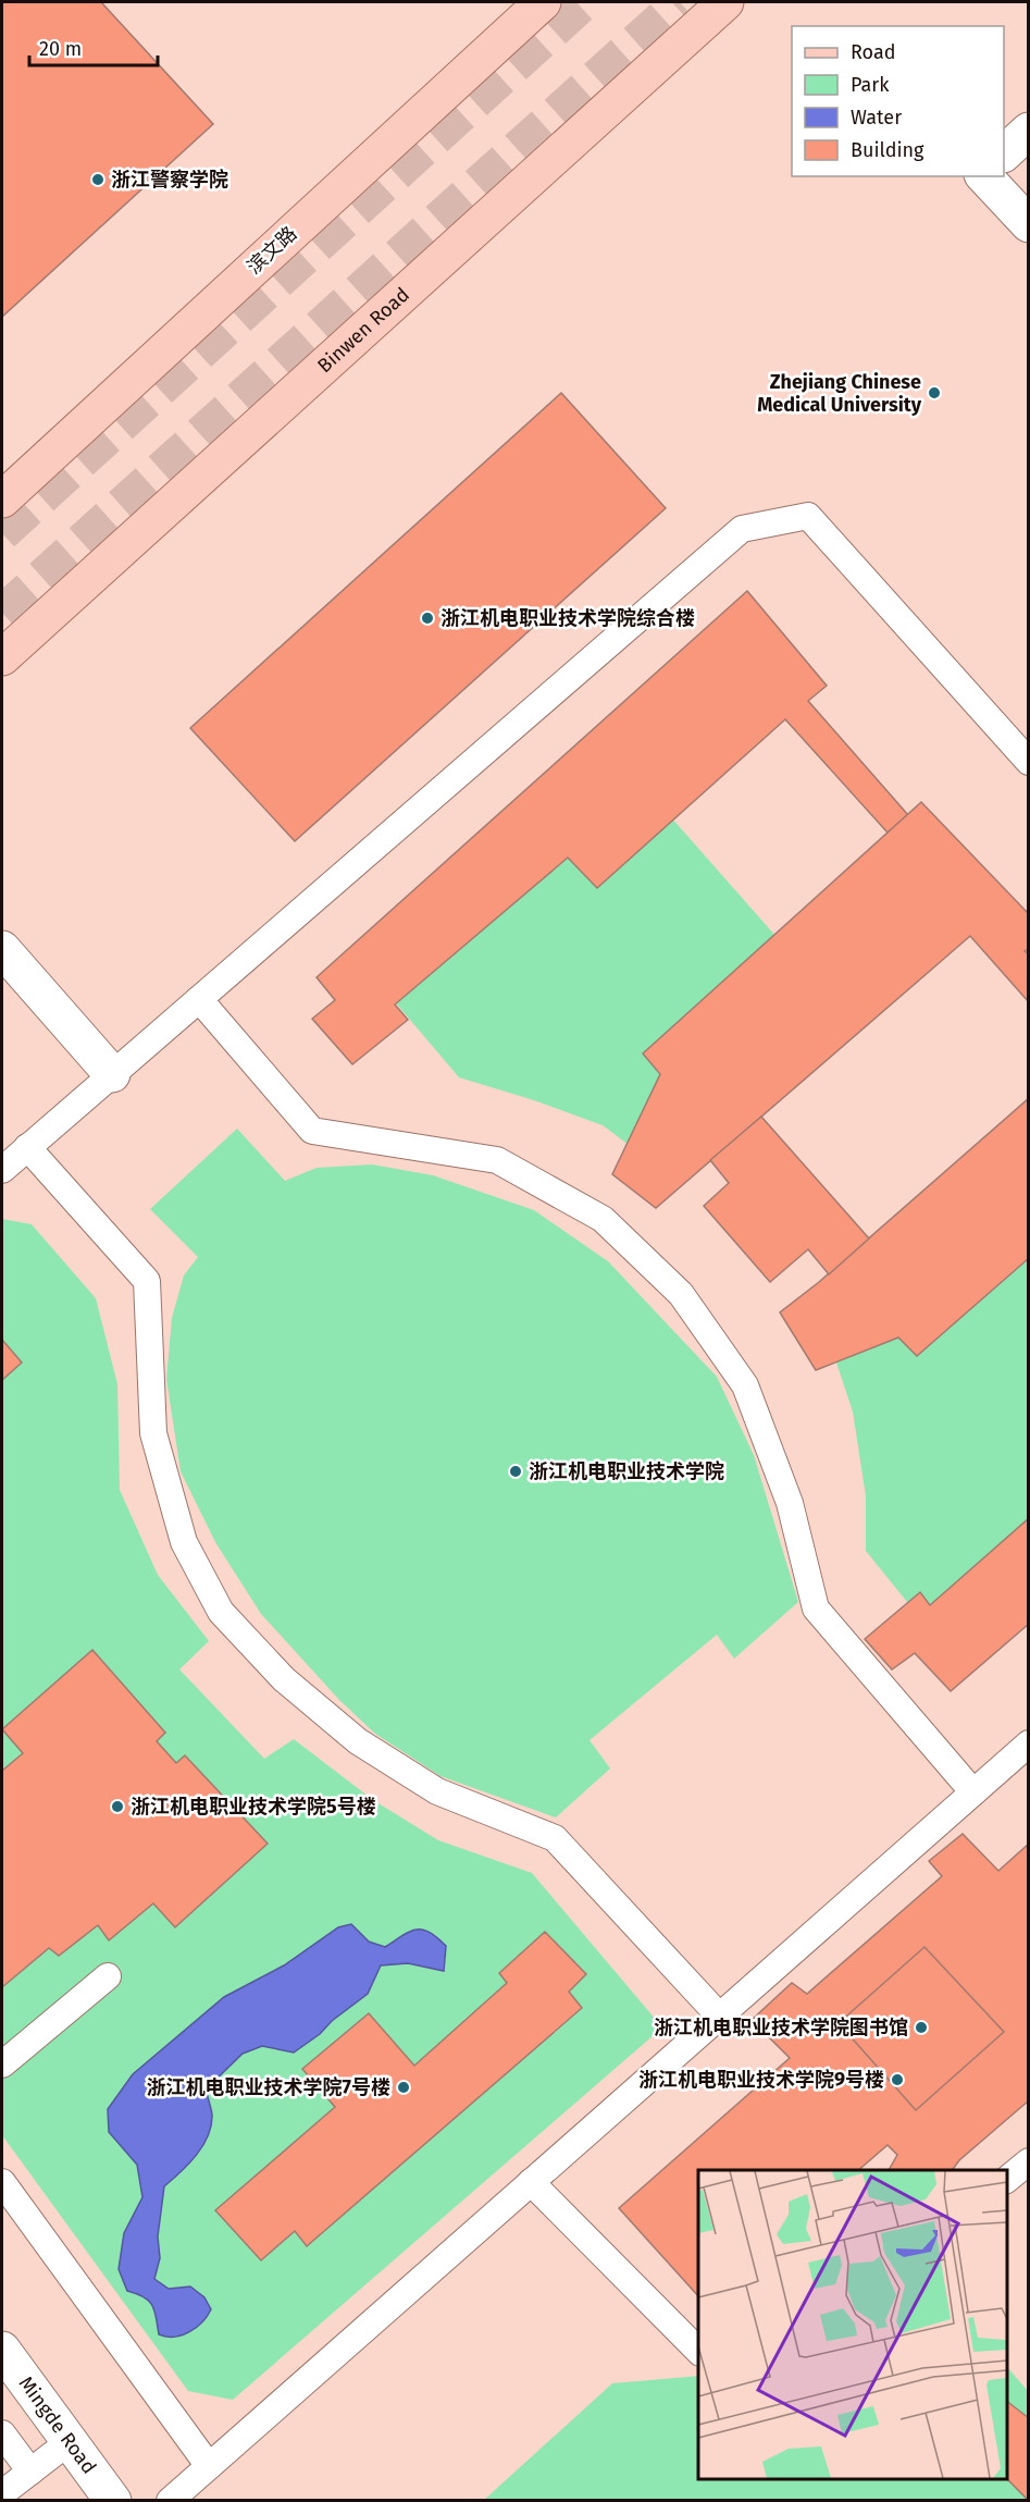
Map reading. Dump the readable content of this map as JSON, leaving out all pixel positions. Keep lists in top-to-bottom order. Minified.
{"streets":{"main road":["滨文路","Binwen Road"],"street":["Mingde Road"]},"places":["浙江警察学院","Zhejiang Chinese Medical University","浙江机电职业技术学院综合楼","浙江机电职业技术学院","浙江机电职业技术学院5号楼","浙江机电职业技术学院图书馆","浙江机电职业技术学院9号楼","浙江机电职业技术学院7号楼"],"legend":["Road","Park","Water","Building"],"scale_bar":"20 m"}
